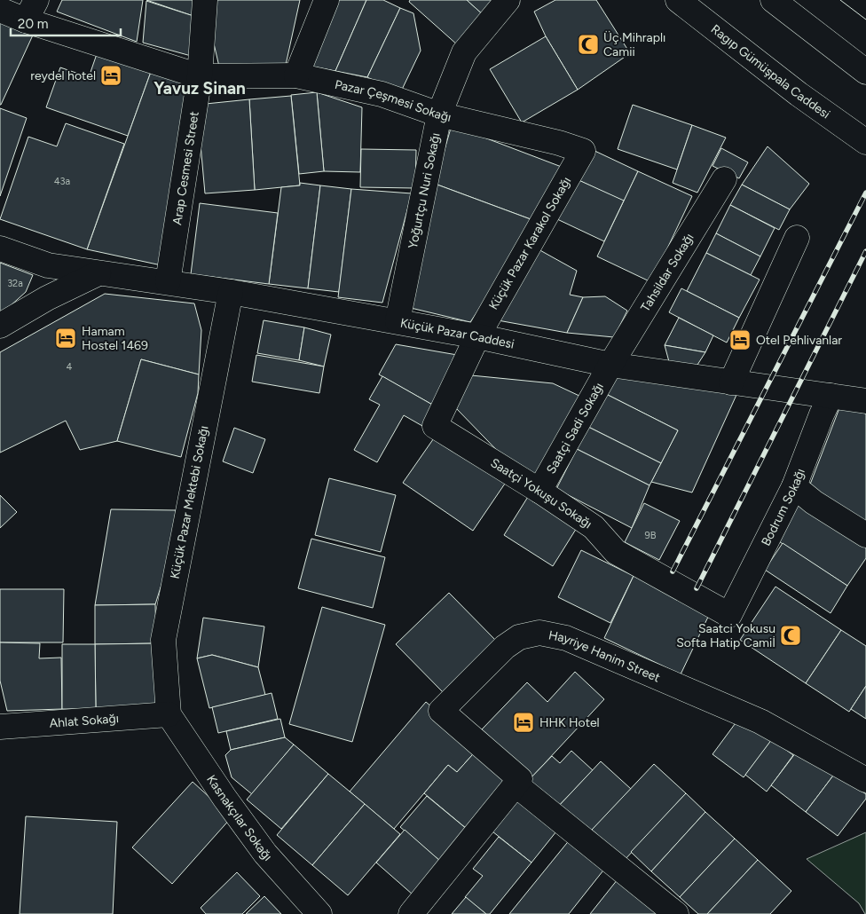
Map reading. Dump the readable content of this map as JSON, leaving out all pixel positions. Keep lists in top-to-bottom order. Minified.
{"streets":{"street":["Ragıp Gümüşpala Caddesi","Pazar Çeşmesi Sokağı","Arap Cesmesi Street","Yoğurtçu Nuri Sokağı","Küçük Pazar Karakol Sokağı","Tahsildar Sokağı","Küçük Pazar Caddesi","Saatçi Sadi Sokağı","Saatçi Yokuşu Sokağı","Küçük Pazar Mektebi Sokağı","Bodrum Sokağı","Hayriye Hanim Street","Ahlat Sokağı","Kasnakçılar Sokağı"]},"crossings":[["Pazar Çeşmesi Sokağı","Arap Cesmesi Street"],["Pazar Çeşmesi Sokağı","Yoğurtçu Nuri Sokağı"],["Pazar Çeşmesi Sokağı","Küçük Pazar Karakol Sokağı"],["Arap Cesmesi Street","Küçük Pazar Caddesi"],["Yoğurtçu Nuri Sokağı","Küçük Pazar Caddesi"],["Küçük Pazar Karakol Sokağı","Küçük Pazar Caddesi"],["Küçük Pazar Karakol Sokağı","Saatçi Yokuşu Sokağı"],["Tahsildar Sokağı","Küçük Pazar Caddesi"],["Tahsildar Sokağı","Saatçi Sadi Sokağı"],["Küçük Pazar Caddesi","Saatçi Sadi Sokağı"],["Küçük Pazar Caddesi","Saatçi Yokuşu Sokağı"],["Küçük Pazar Caddesi","Küçük Pazar Mektebi Sokağı"],["Küçük Pazar Caddesi","Bodrum Sokağı"],["Saatçi Sadi Sokağı","Saatçi Yokuşu Sokağı"],["Saatçi Yokuşu Sokağı","Bodrum Sokağı"],["Küçük Pazar Mektebi Sokağı","Ahlat Sokağı"],["Küçük Pazar Mektebi Sokağı","Kasnakçılar Sokağı"],["Ahlat Sokağı","Kasnakçılar Sokağı"]],"districts":["Yavuz Sinan"],"places":{"mosque":["Üç Mihraplı Camii","Saatci Yokusu Softa Hatip Camiİ"],"hotel":["reydel hotel","Hamam Hostel 1469","Otel Pehlivanlar","HHK Hotel"]},"house_numbers":["43a","32a","4","9B"],"scale_bar":"20 m"}
